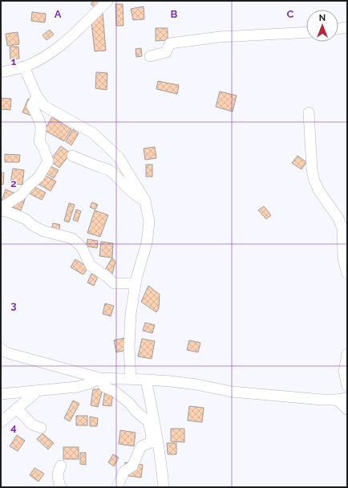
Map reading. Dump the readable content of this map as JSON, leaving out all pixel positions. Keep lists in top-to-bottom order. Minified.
{"north":"top","grid":{"columns":["A","B","C"],"rows":["1","2","3","4"]}}
